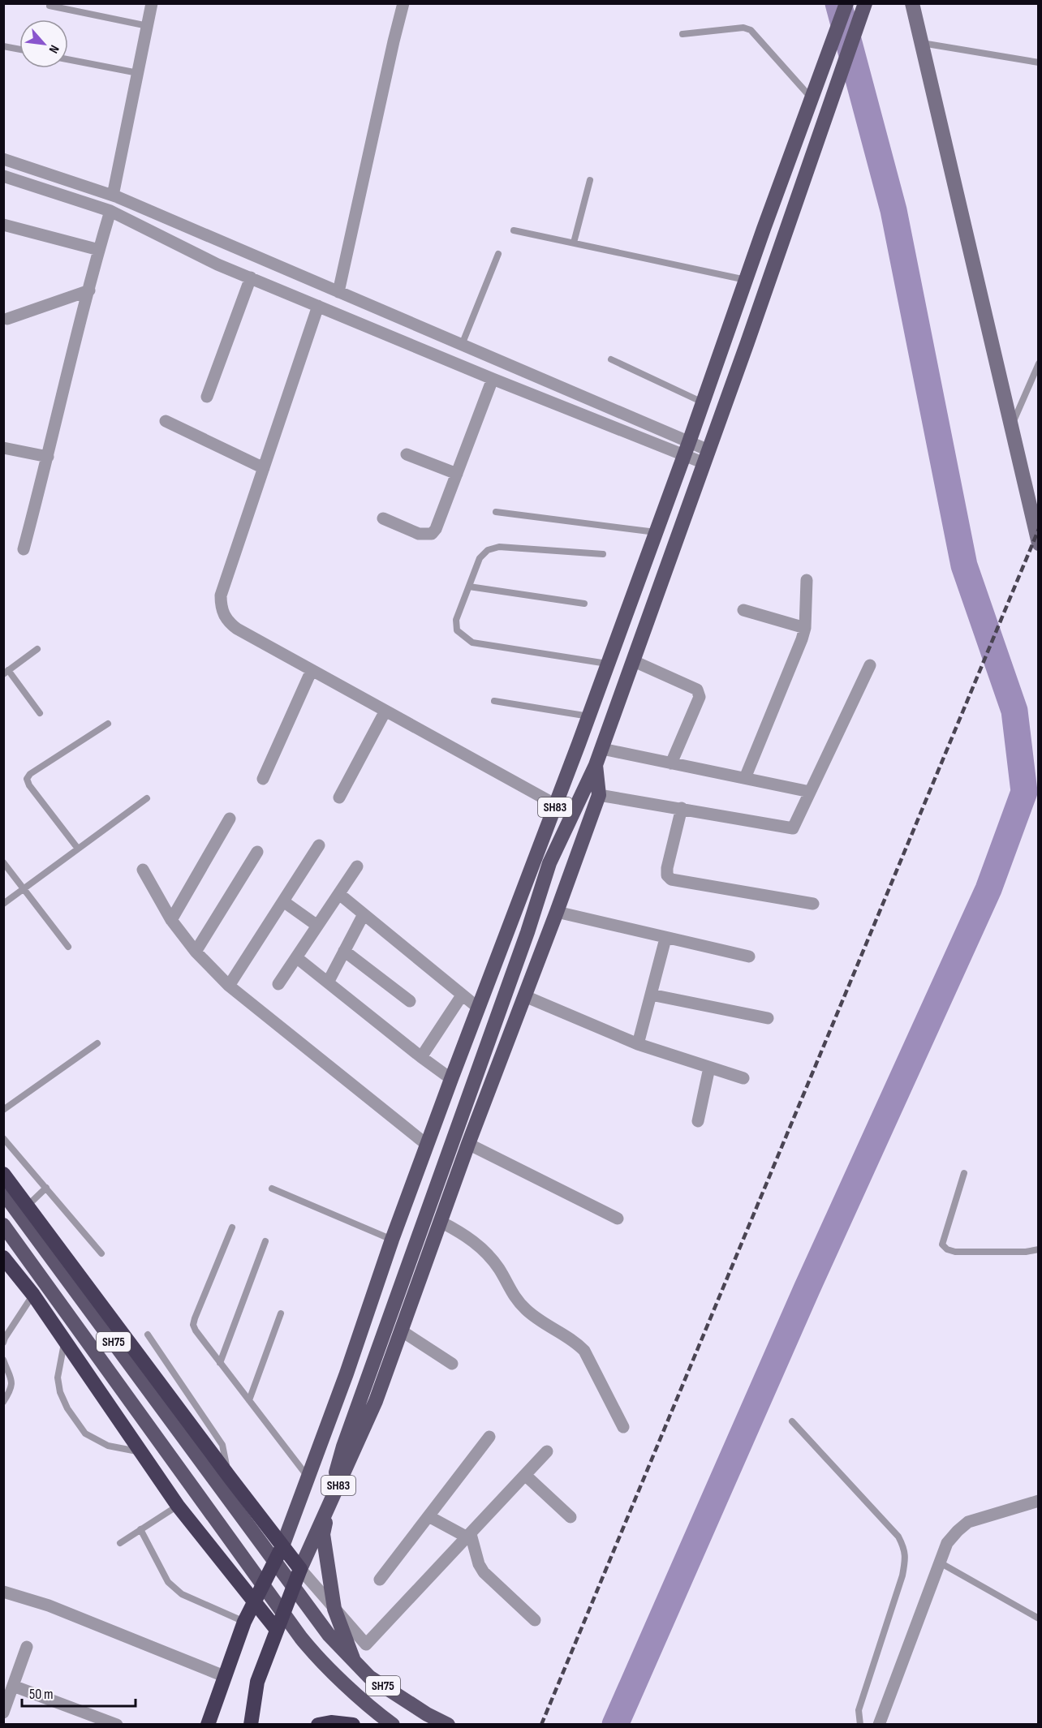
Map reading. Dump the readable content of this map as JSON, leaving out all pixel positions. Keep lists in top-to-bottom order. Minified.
{"streets":{"main road":["SH83","SH75"]},"scale_bar":"50 m","north":"bottom right"}
